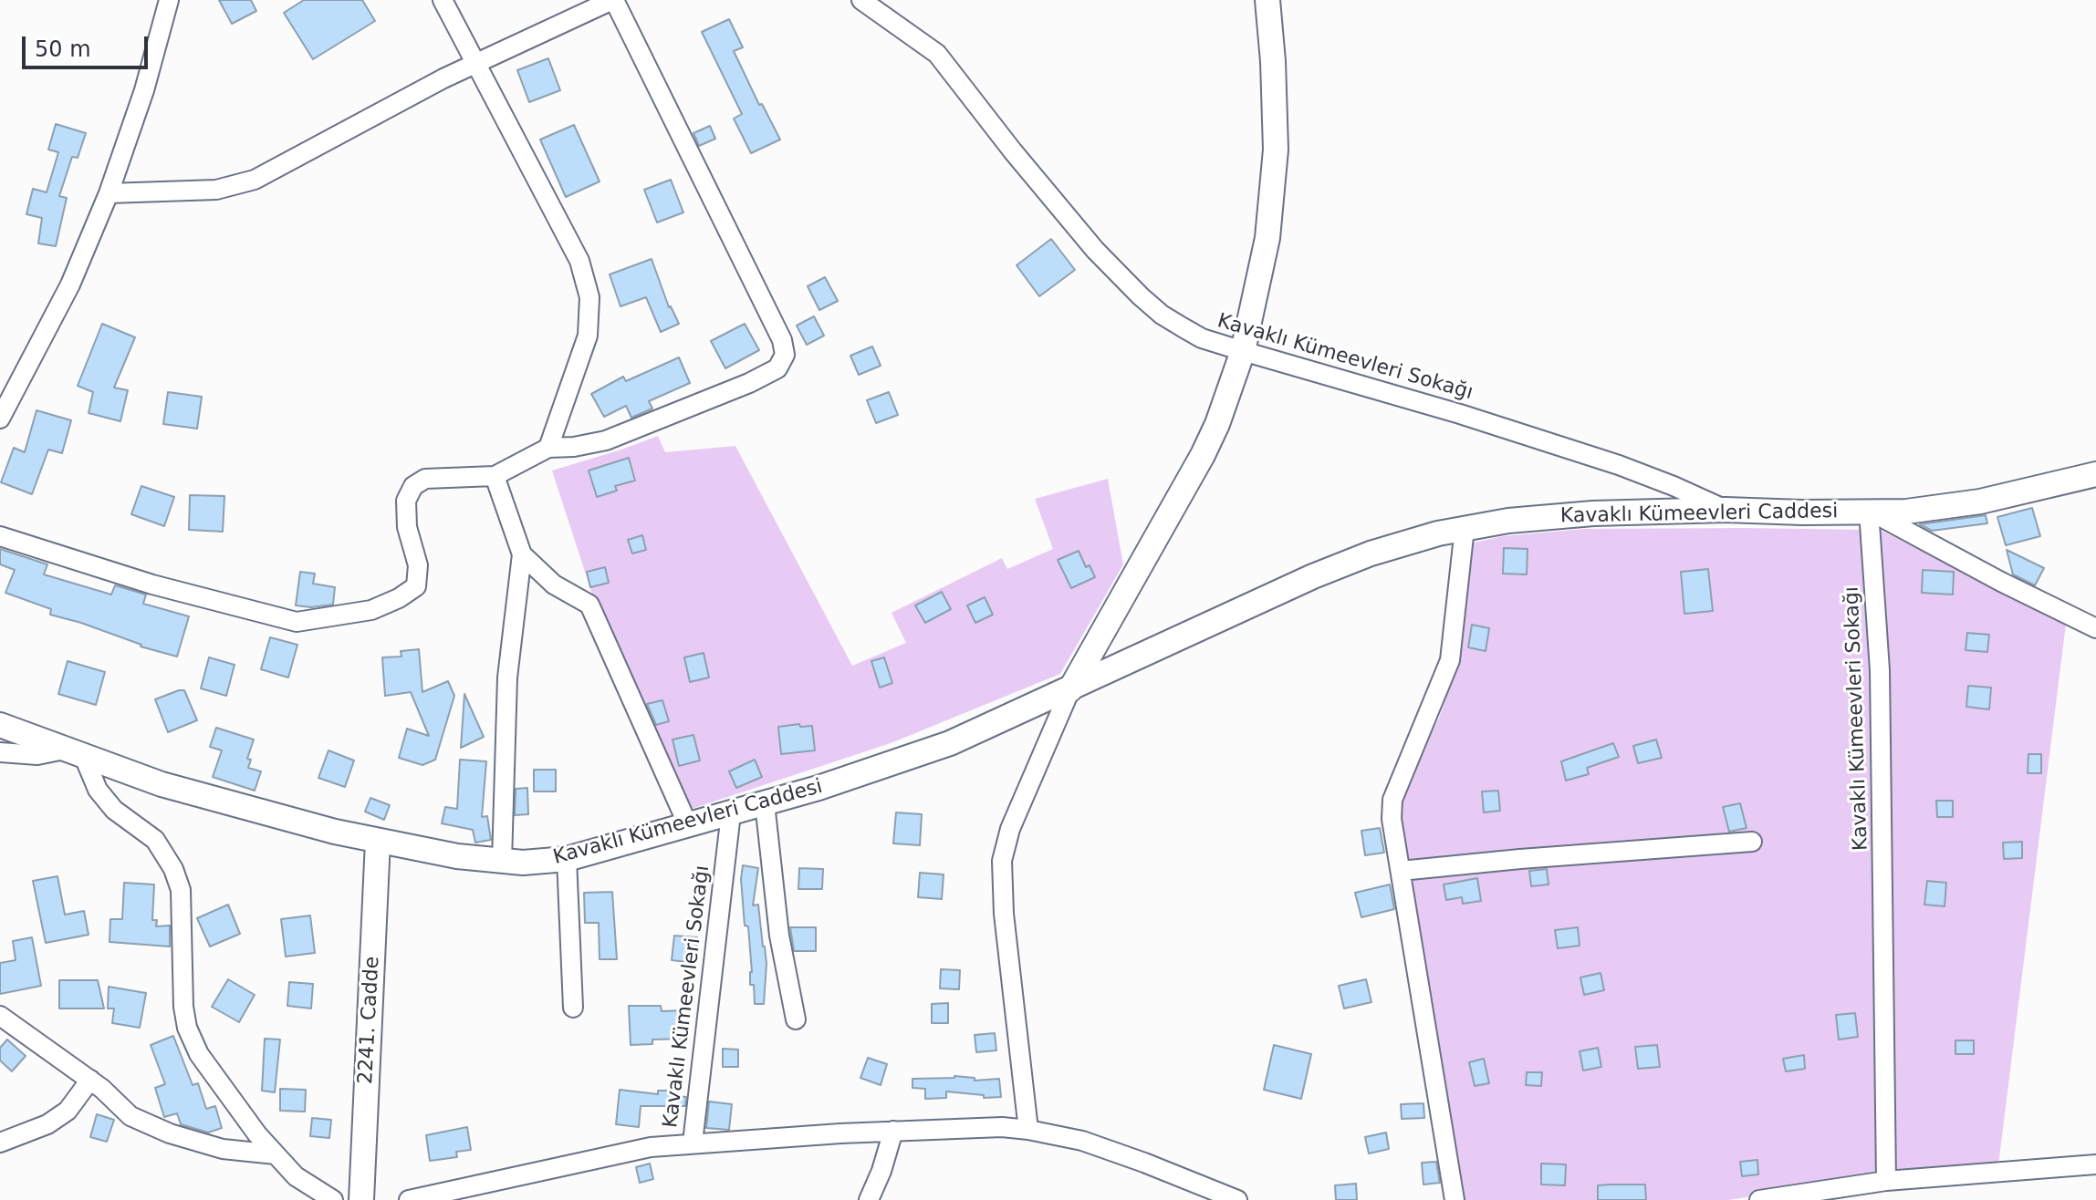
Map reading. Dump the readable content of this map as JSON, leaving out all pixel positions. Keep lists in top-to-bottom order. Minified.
{"streets":{"street":["Kavaklı Kümeevleri Sokağı","Kavaklı Kümeevleri Caddesi","2241. Cadde"]},"crossings":[["Kavaklı Kümeevleri Sokağı","Kavaklı Kümeevleri Caddesi"],["Kavaklı Kümeevleri Caddesi","2241. Cadde"]],"scale_bar":"50 m"}
